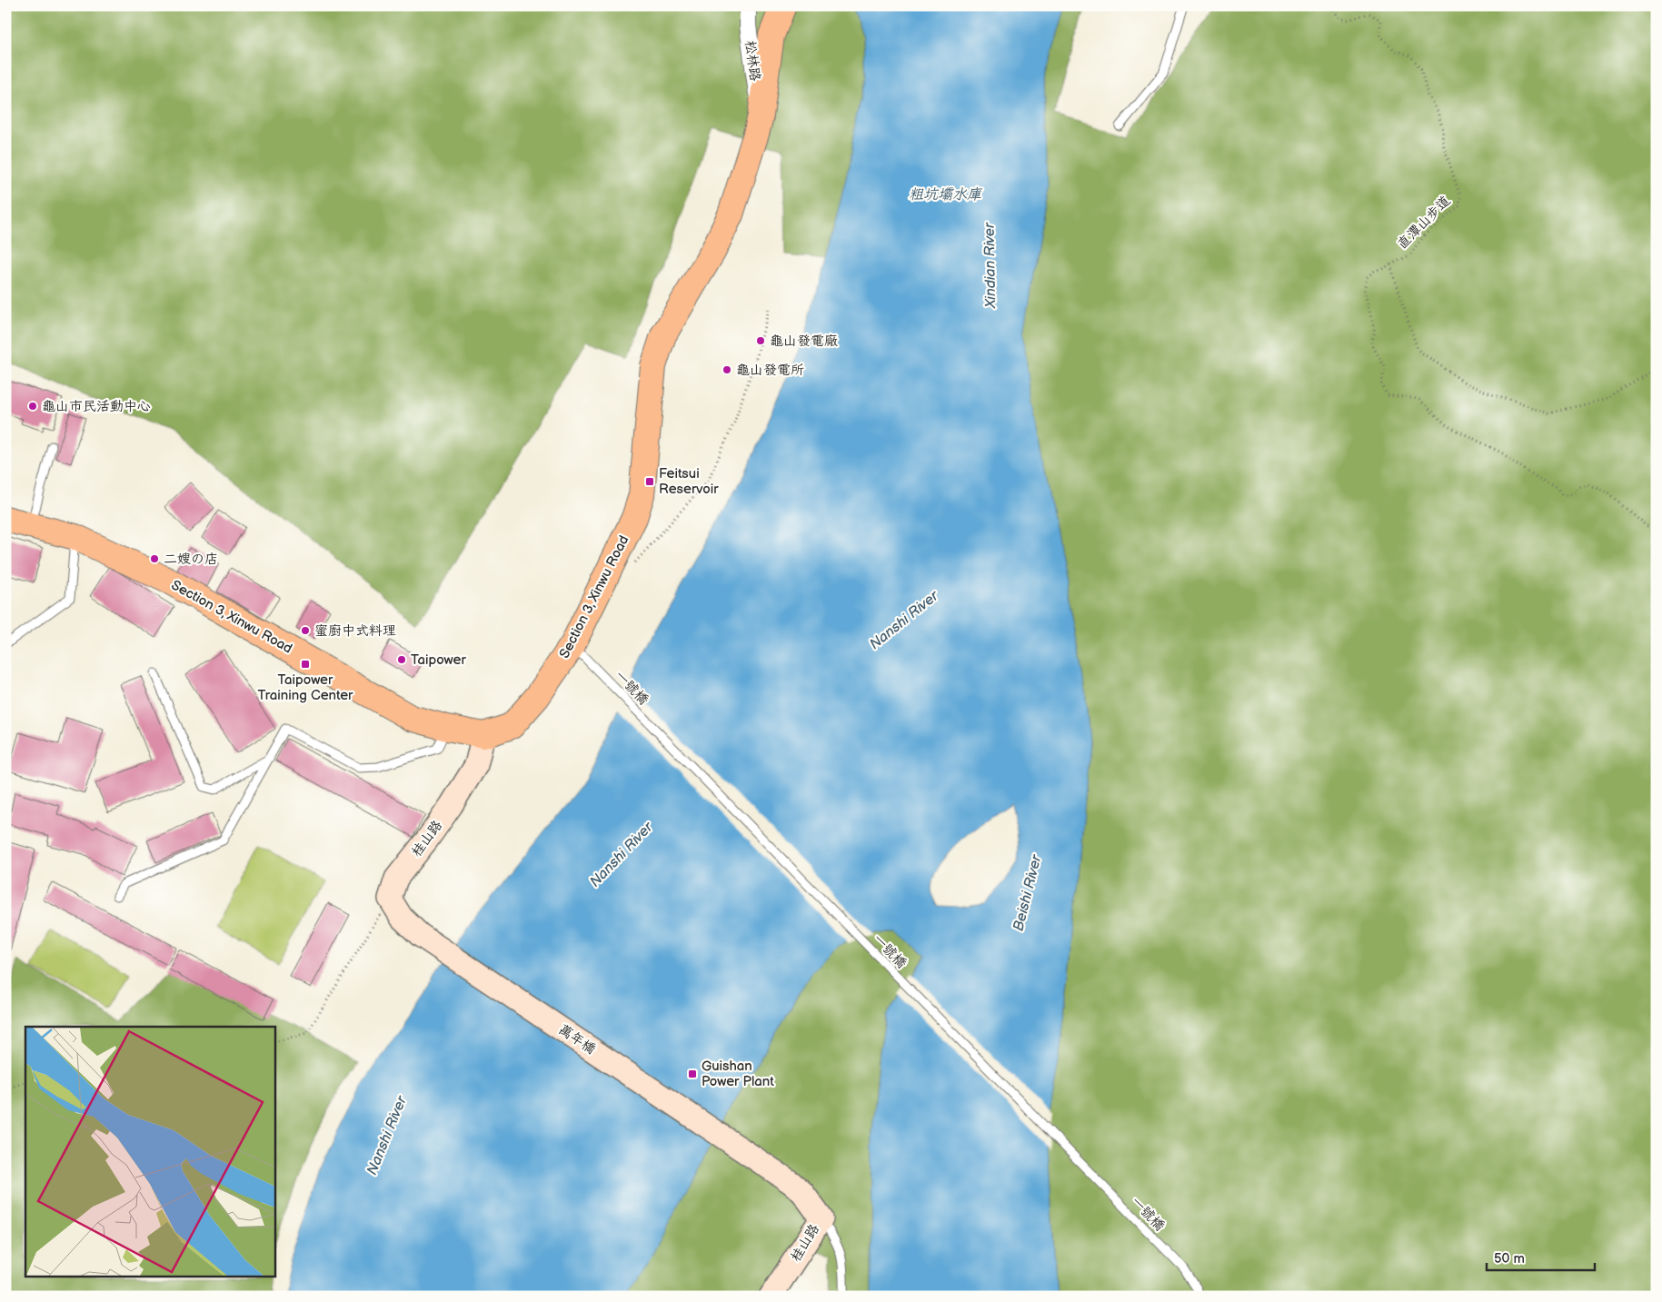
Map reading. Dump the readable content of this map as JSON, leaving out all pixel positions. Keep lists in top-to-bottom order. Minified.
{"streets":{"main road":["Section 3, Xinwu Road"],"street":["松林路","桂山路","萬年橋"],"lane":["一號橋"],"path":["直潭山步道"]},"crossings":[["松林路","Section 3, Xinwu Road"],["Section 3, Xinwu Road","一號橋"],["Section 3, Xinwu Road","桂山路"],["桂山路","萬年橋"]],"water":["粗坑壩水庫","Xindian River","Nanshi River","Beishi River"],"places":{"other":["龜山發電廠","龜山發電所","龜山市民活動中心","二嫂の店","蜜廚中式料理","Taipower"],"transit":["Feitsui Reservoir","Taipower Training Center","Guishan Power Plant"]},"scale_bar":"50 m"}
